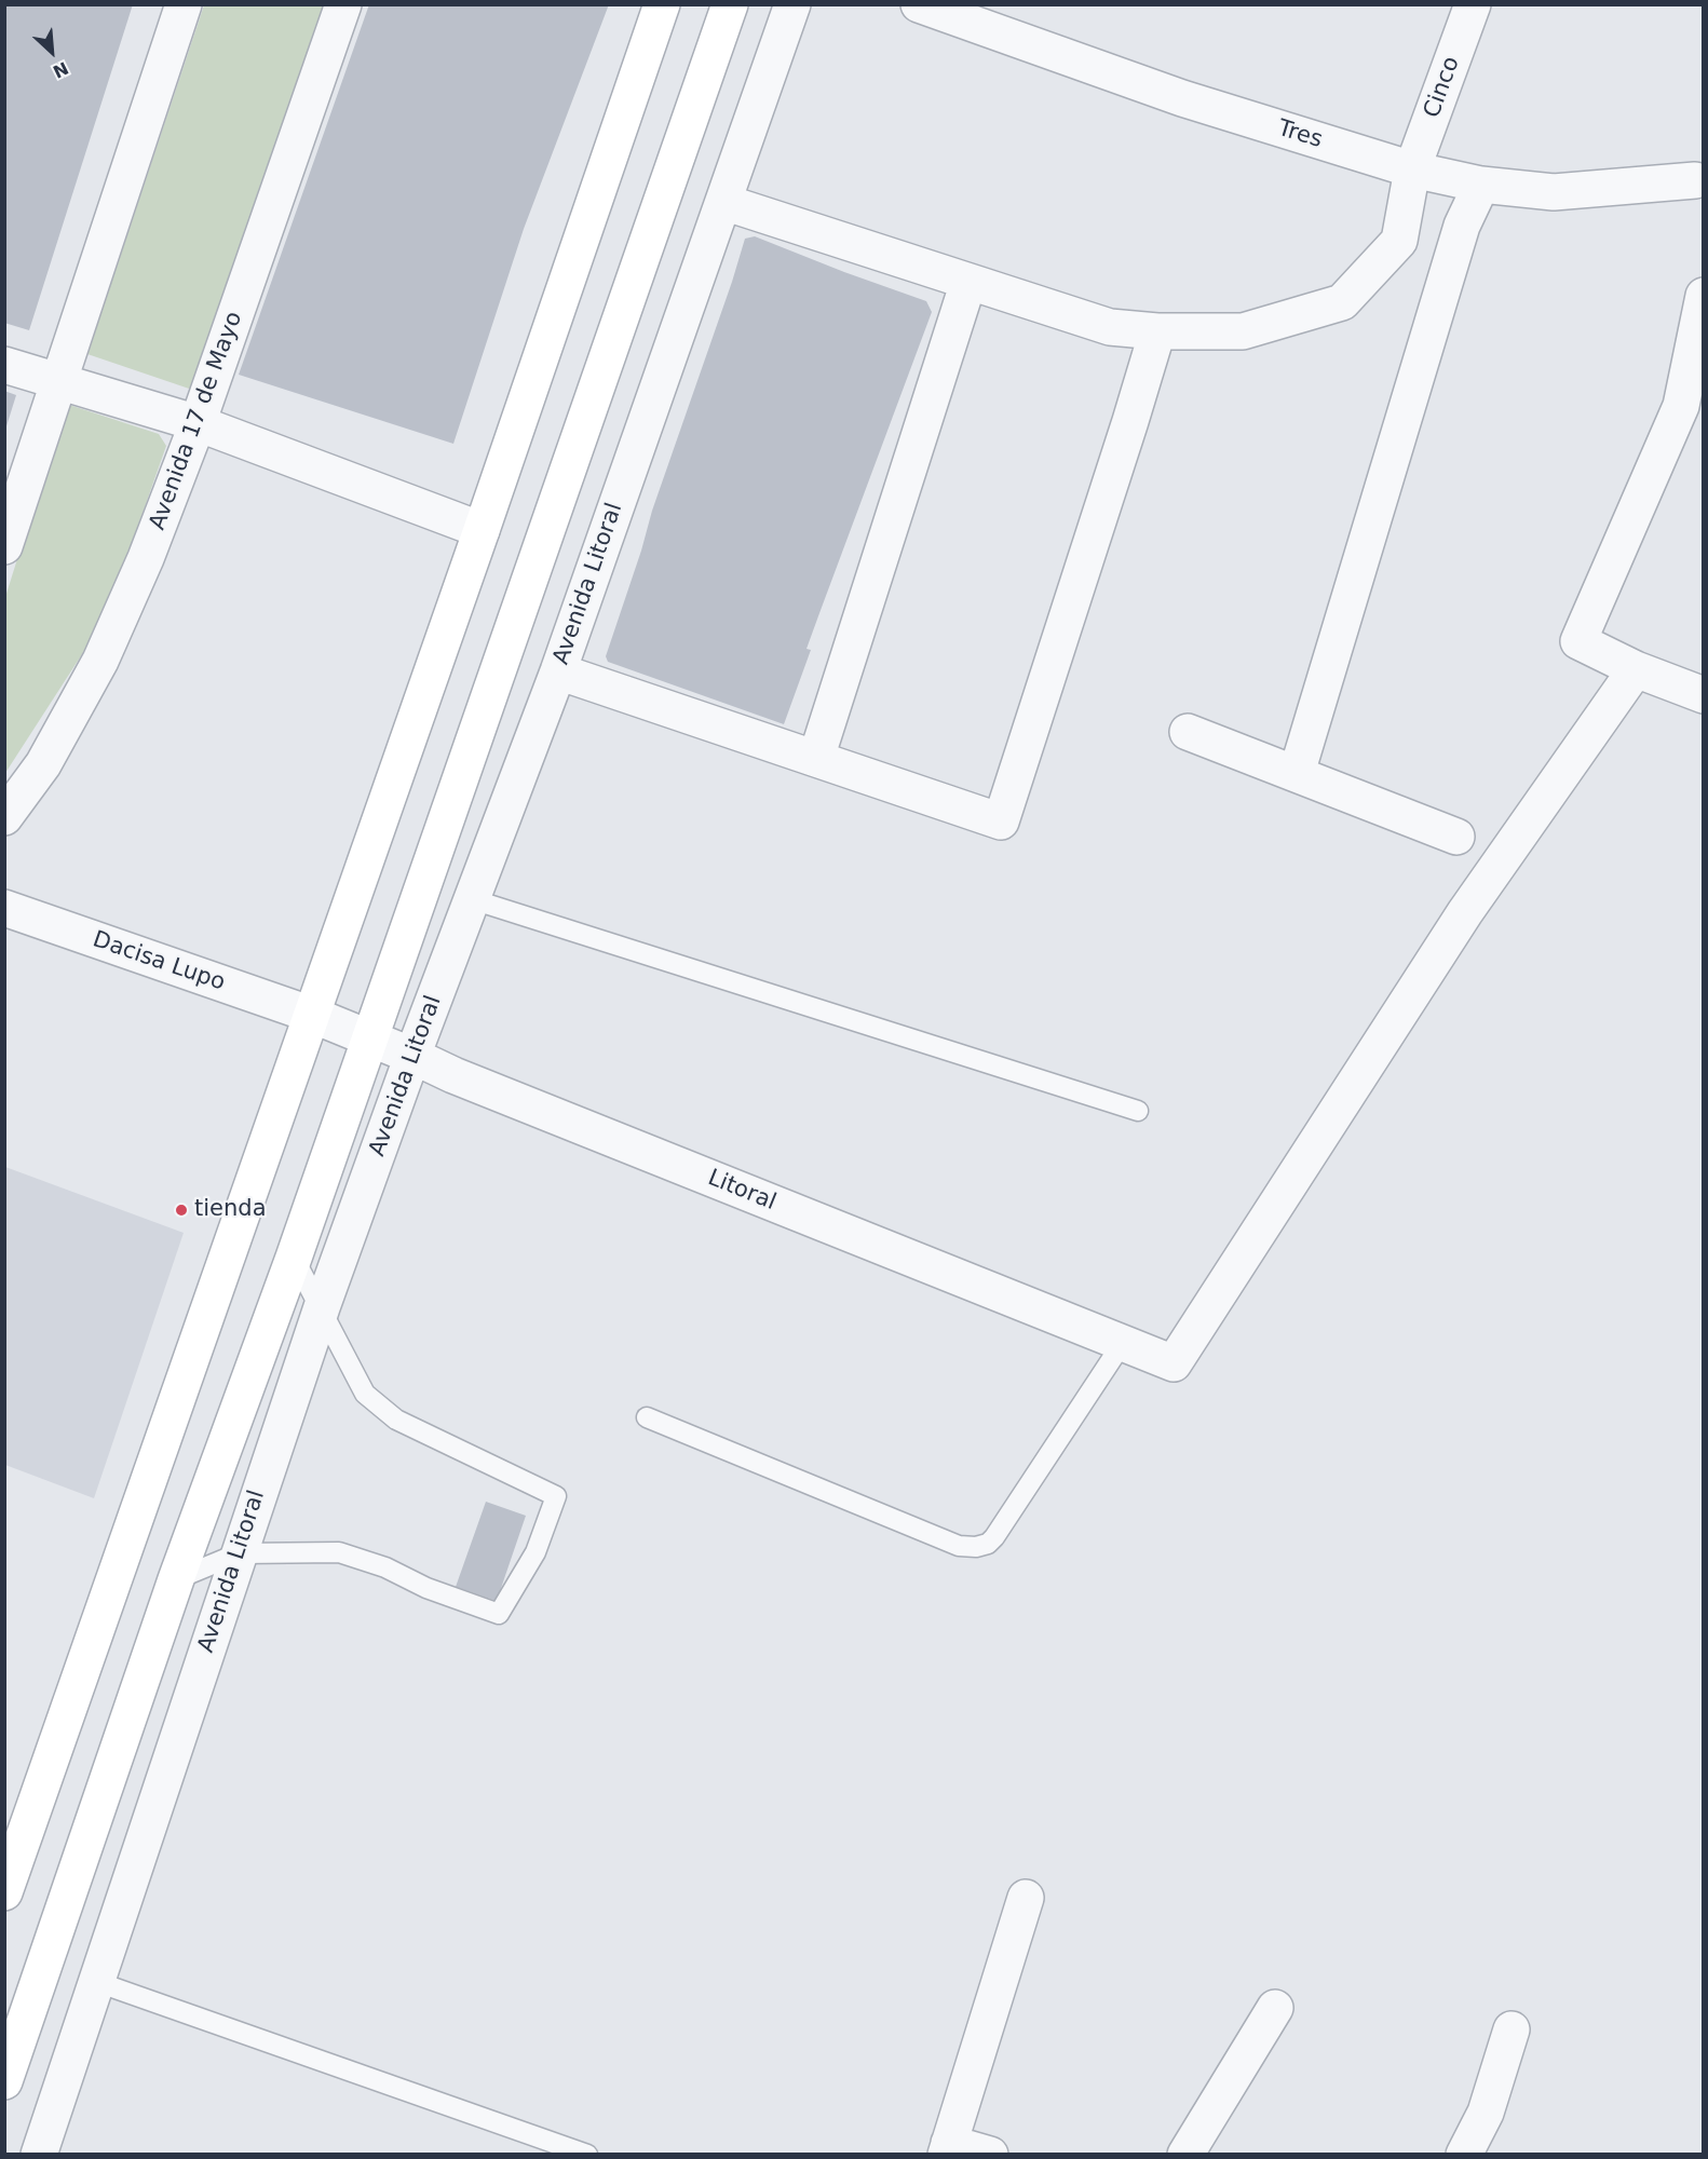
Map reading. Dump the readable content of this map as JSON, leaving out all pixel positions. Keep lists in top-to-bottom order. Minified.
{"streets":{"main road":["Avenida Litoral"],"street":["Cinco","Tres","Avenida 17 de Mayo","Dacisa Lupo","Litoral"]},"crossings":[["Cinco","Tres"],["Cinco","Avenida Litoral"],["Avenida Litoral","Litoral"],["Dacisa Lupo","Litoral"]],"places":["tienda"],"north":"bottom right"}
